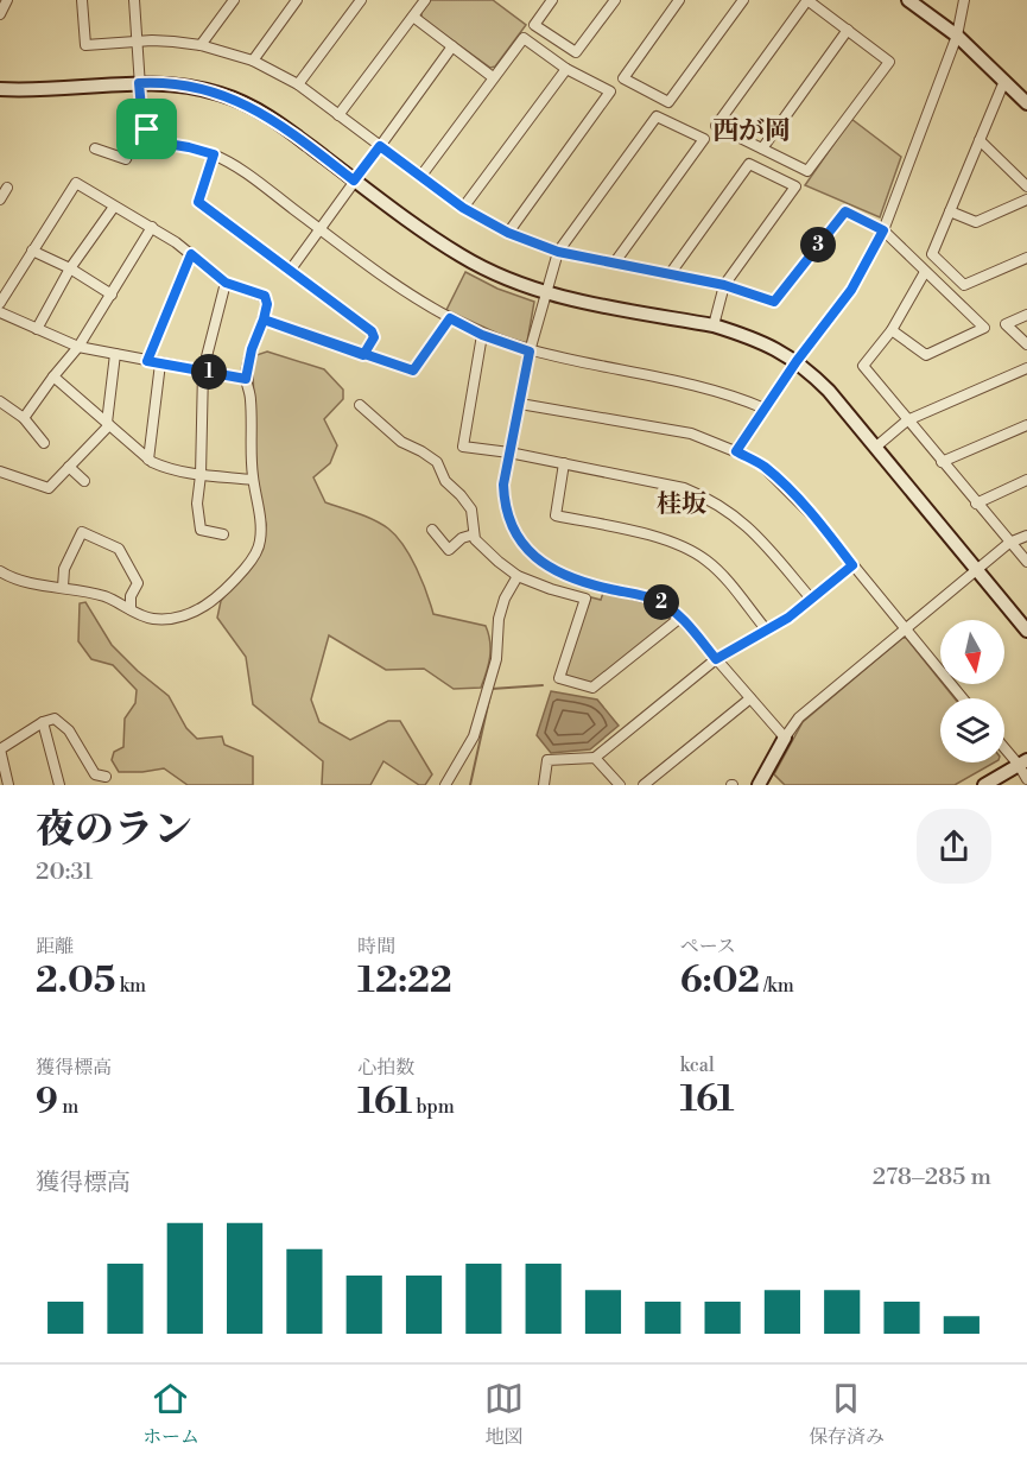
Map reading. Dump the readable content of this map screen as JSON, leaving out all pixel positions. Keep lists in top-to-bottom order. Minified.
{"districts":["西が岡","桂坂"],"north":"bottom","page":{"pins":["3","1","2"],"heading":["夜のラン","20:31"],"stats":[["距離","2.05 km"],["時間","12:22"],["ペース","6:02 /km"],["獲得標高","9 m"],["心拍数","161 bpm"],["kcal","161"]],"chart":["獲得標高","278–285 m"],"tabs":["ホーム","地図","保存済み"]}}
